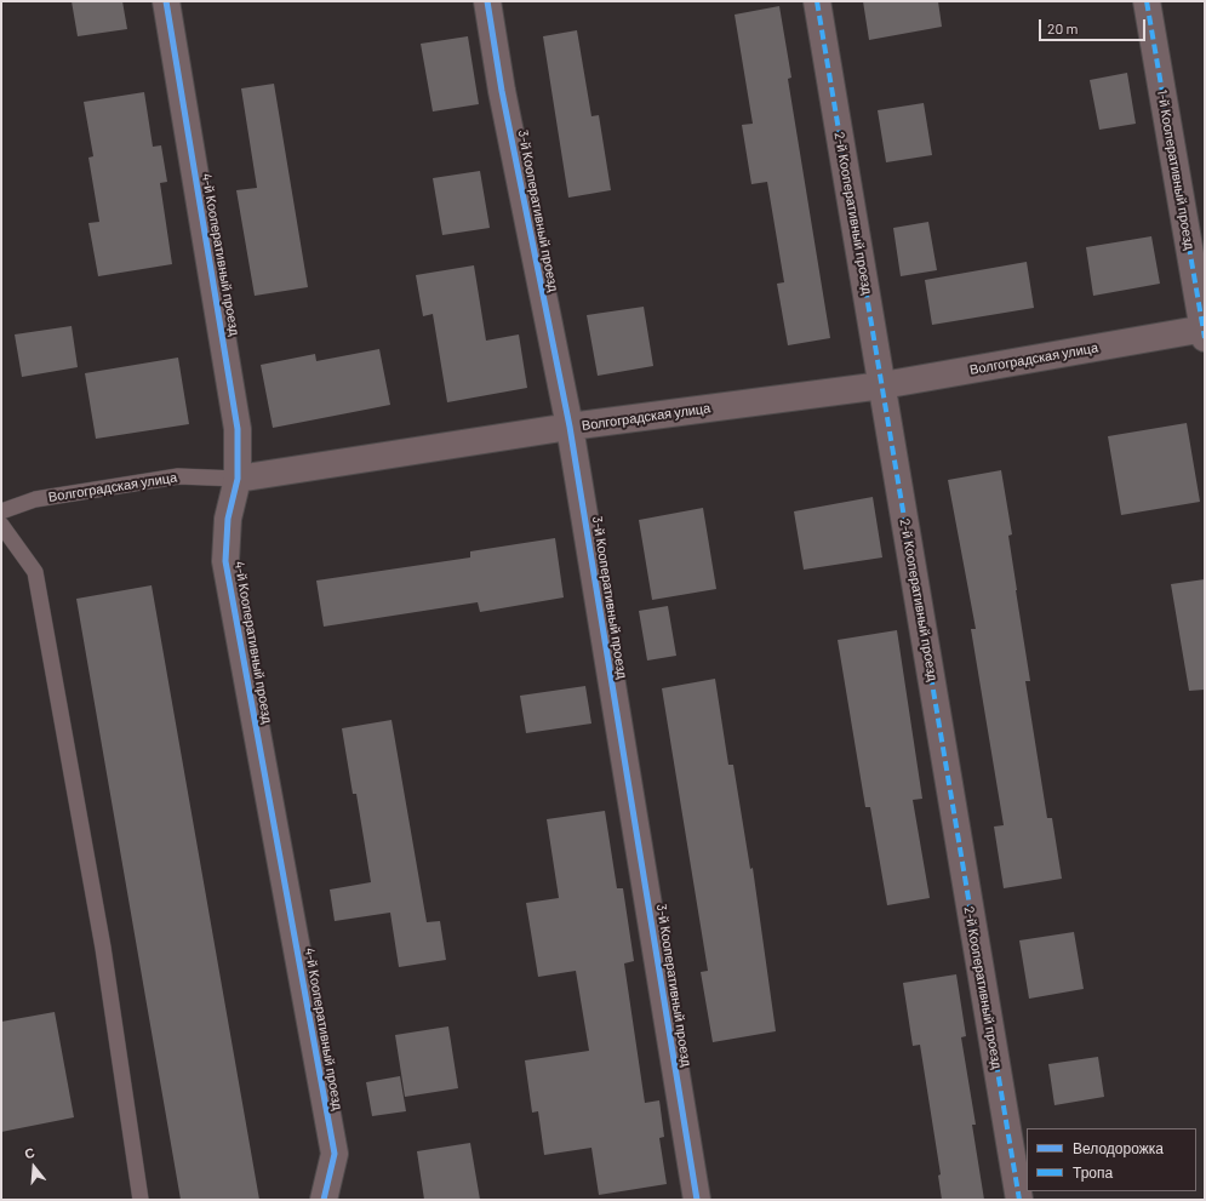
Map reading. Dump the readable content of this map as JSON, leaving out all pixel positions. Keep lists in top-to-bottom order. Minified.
{"streets":{"street":["1-й Кооперативный проезд","3-й Кооперативный проезд","2-й Кооперативный проезд","4-й Кооперативный проезд","Волгоградская улица"]},"crossings":[["1-й Кооперативный проезд","Волгоградская улица"],["3-й Кооперативный проезд","Волгоградская улица"],["2-й Кооперативный проезд","Волгоградская улица"],["4-й Кооперативный проезд","Волгоградская улица"]],"legend":["Велодорожка","Тропа"],"scale_bar":"20 m","north":"top"}
